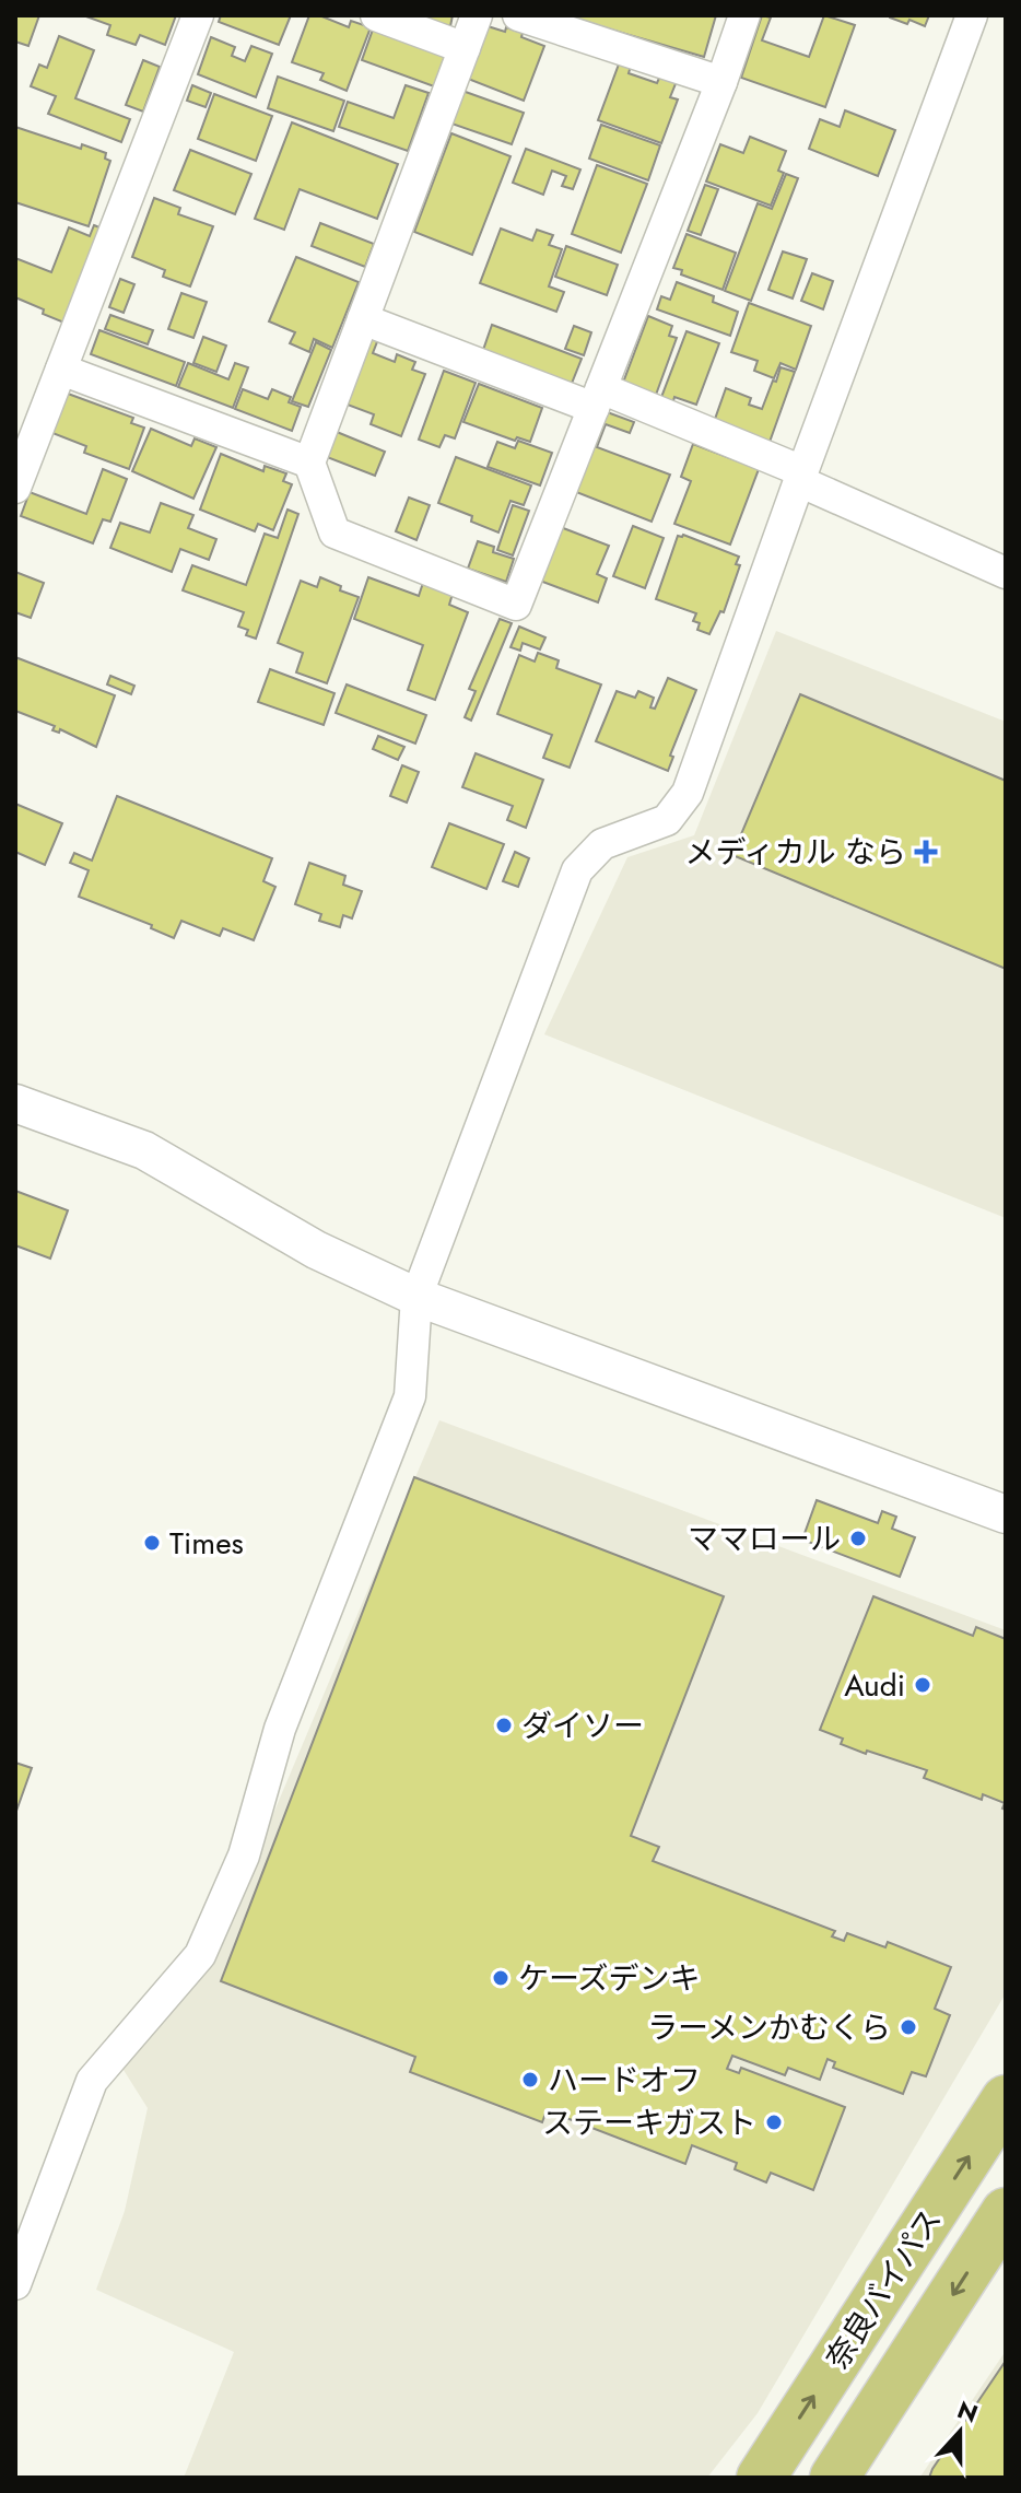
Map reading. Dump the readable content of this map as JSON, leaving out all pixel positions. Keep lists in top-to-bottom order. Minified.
{"streets":{"highway":["奈良バイパス"]},"places":{"health":["メディカル なら"],"other":["ママロール","Times","Audi","ダイソー","ケーズデンキ","ラーメンかむくら","ハードオフ","ステーキガスト"]},"north":"top"}
